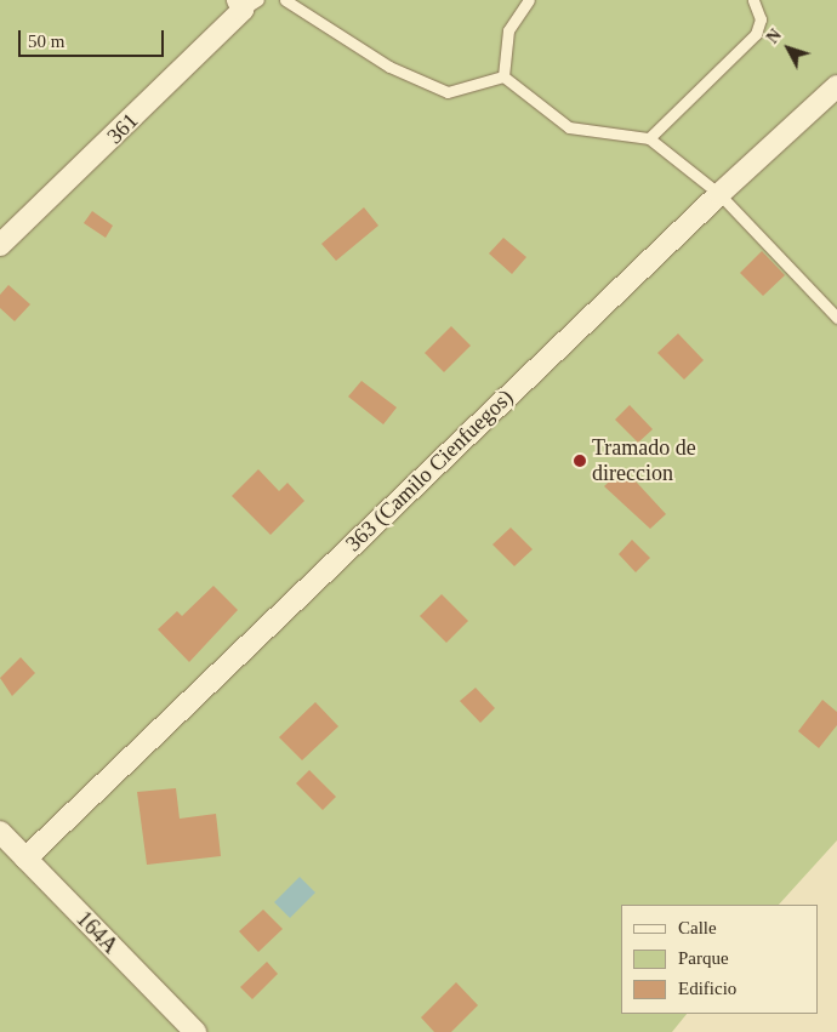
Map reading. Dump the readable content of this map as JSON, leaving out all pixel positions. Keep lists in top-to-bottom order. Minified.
{"streets":{"street":["361","363 (Camilo Cienfuegos)","164A"]},"crossings":[["363 (Camilo Cienfuegos)","164A"]],"places":["Tramado de direccion"],"legend":["Calle","Parque","Edificio"],"scale_bar":"50 m","north":"top left"}
